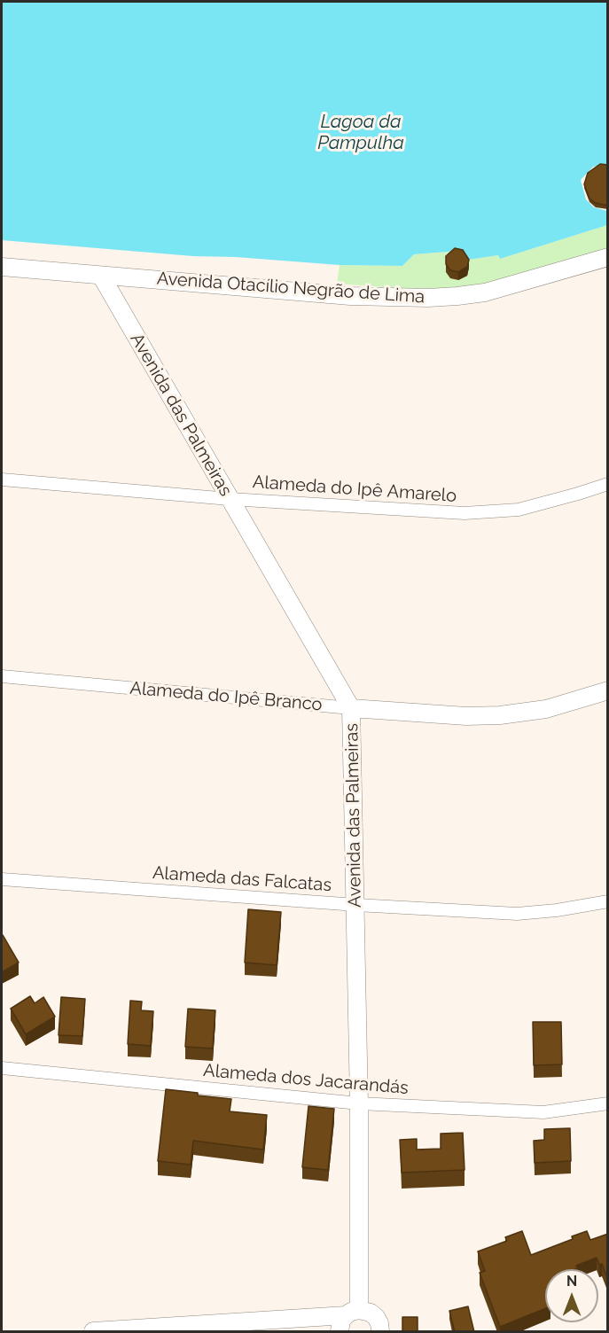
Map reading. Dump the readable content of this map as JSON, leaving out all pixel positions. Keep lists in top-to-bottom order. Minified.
{"streets":{"street":["Avenida Otacílio Negrão de Lima","Avenida das Palmeiras","Alameda do Ipê Amarelo","Alameda do Ipê Branco","Alameda das Falcatas","Alameda dos Jacarandás"]},"crossings":[["Avenida Otacílio Negrão de Lima","Avenida das Palmeiras"],["Avenida das Palmeiras","Alameda do Ipê Amarelo"],["Avenida das Palmeiras","Alameda do Ipê Branco"],["Avenida das Palmeiras","Alameda das Falcatas"],["Avenida das Palmeiras","Alameda dos Jacarandás"]],"water":["Lagoa da Pampulha"],"north":"top"}
